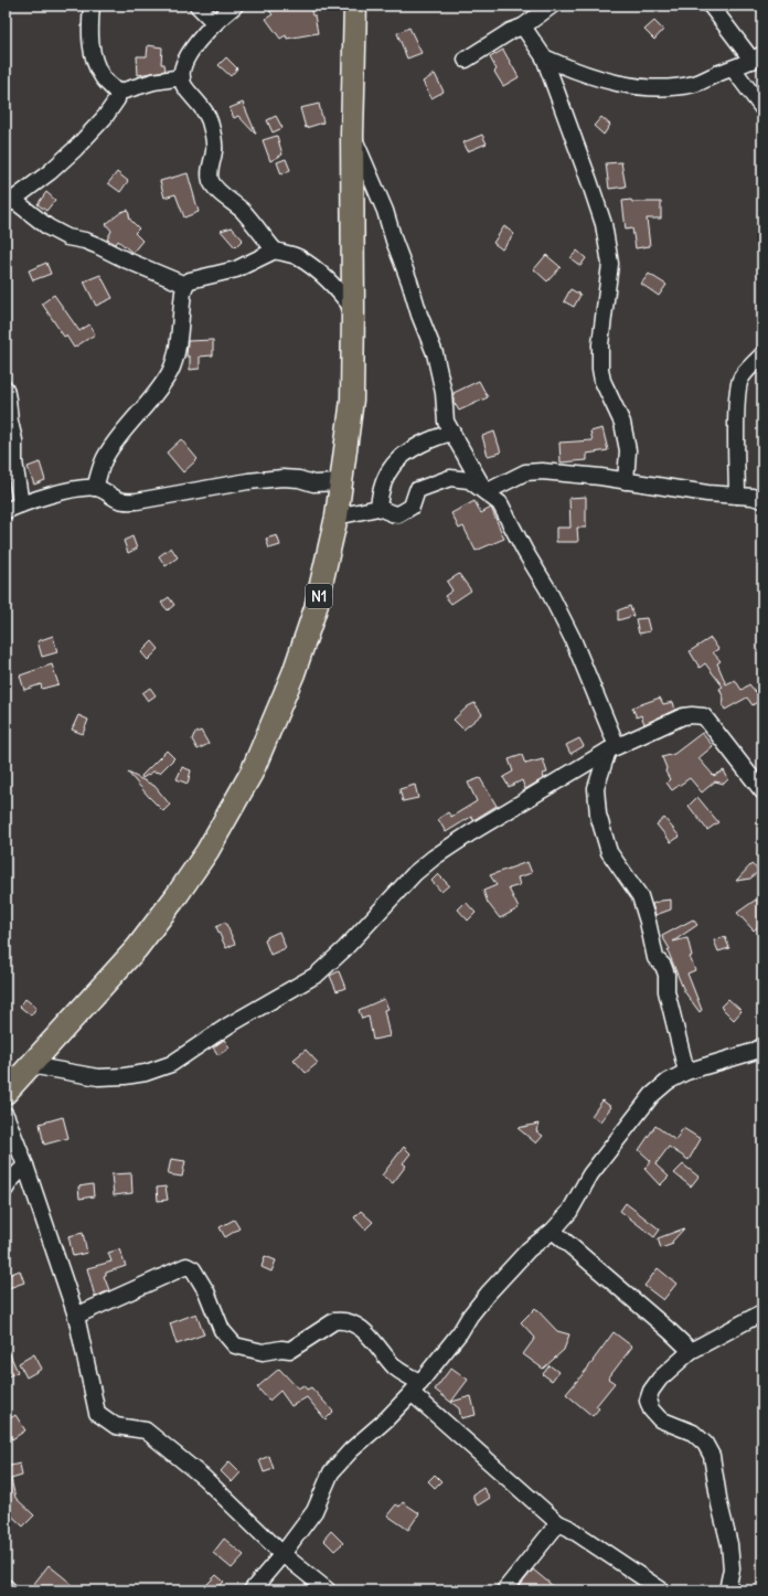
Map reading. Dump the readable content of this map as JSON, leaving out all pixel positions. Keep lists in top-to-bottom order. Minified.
{"streets":{"highway":["N1"]}}
